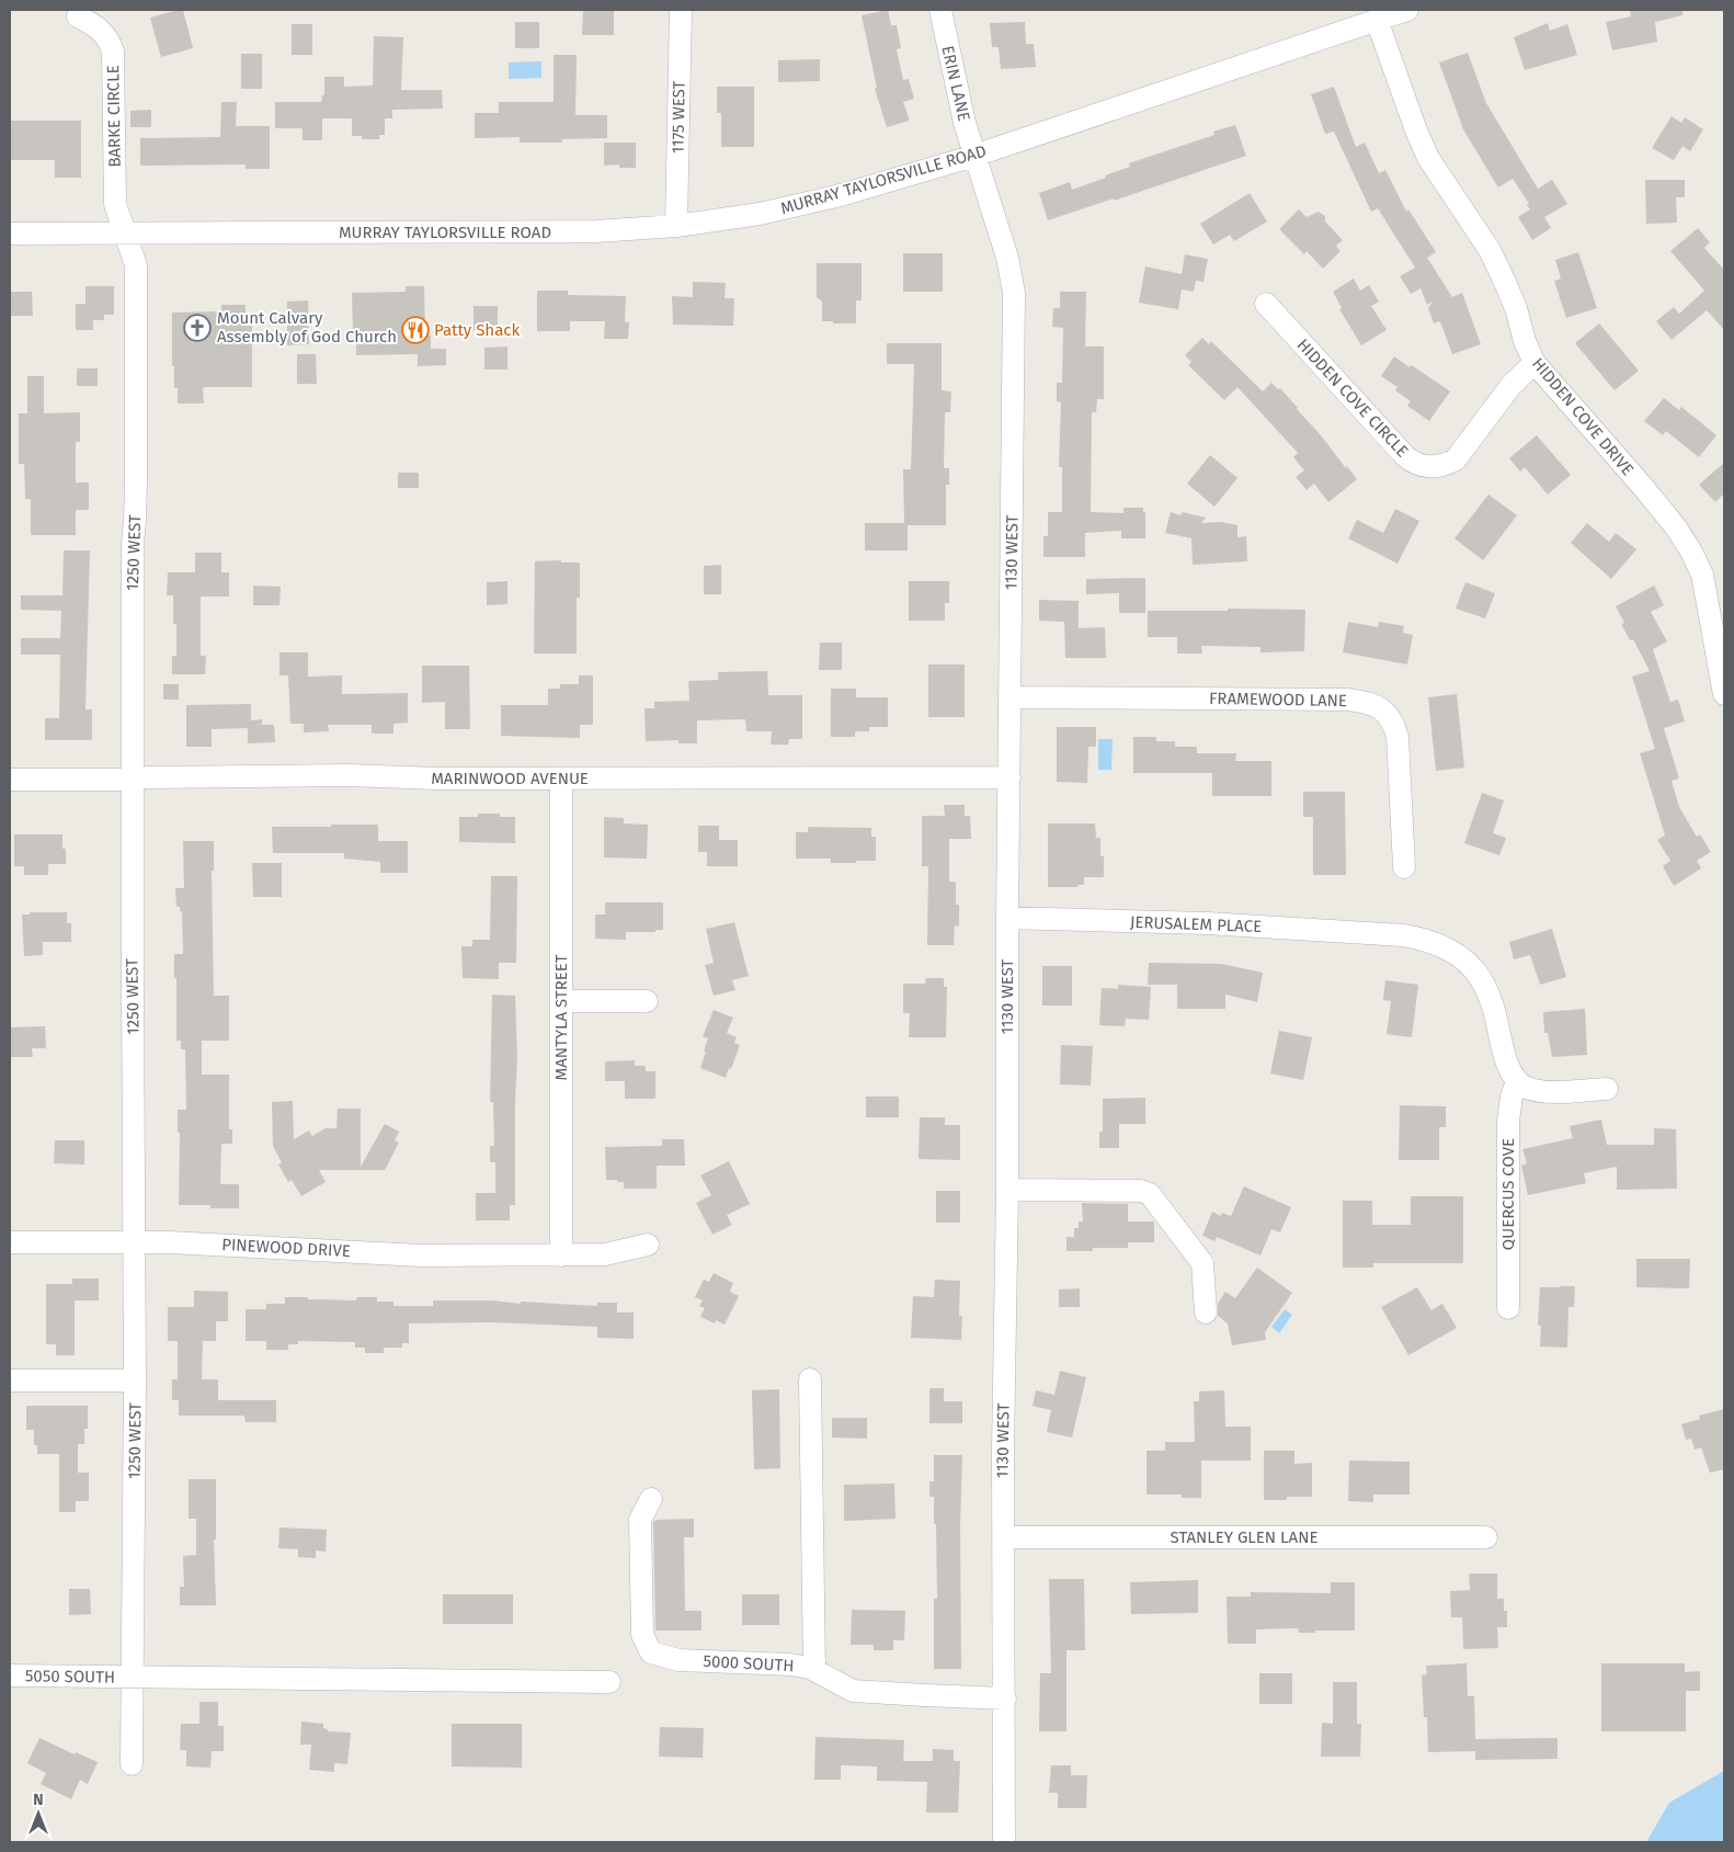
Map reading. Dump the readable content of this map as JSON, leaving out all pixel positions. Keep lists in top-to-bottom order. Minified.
{"streets":{"street":["ERIN LANE","BARKE CIRCLE","1175 WEST","MURRAY TAYLORSVILLE ROAD","HIDDEN COVE CIRCLE","HIDDEN COVE DRIVE","1250 WEST","1130 WEST","FRAMEWOOD LANE","MARINWOOD AVENUE","JERUSALEM PLACE","MANTYLA STREET","QUERCUS COVE","PINEWOOD DRIVE","STANLEY GLEN LANE","5000 SOUTH","5050 SOUTH"]},"crossings":[["ERIN LANE","MURRAY TAYLORSVILLE ROAD"],["ERIN LANE","1130 WEST"],["BARKE CIRCLE","MURRAY TAYLORSVILLE ROAD"],["BARKE CIRCLE","1250 WEST"],["1175 WEST","MURRAY TAYLORSVILLE ROAD"],["MURRAY TAYLORSVILLE ROAD","HIDDEN COVE DRIVE"],["MURRAY TAYLORSVILLE ROAD","1250 WEST"],["MURRAY TAYLORSVILLE ROAD","1130 WEST"],["HIDDEN COVE CIRCLE","HIDDEN COVE DRIVE"],["1250 WEST","MARINWOOD AVENUE"],["1250 WEST","PINEWOOD DRIVE"],["1250 WEST","5050 SOUTH"],["1130 WEST","FRAMEWOOD LANE"],["1130 WEST","MARINWOOD AVENUE"],["1130 WEST","JERUSALEM PLACE"],["1130 WEST","STANLEY GLEN LANE"],["1130 WEST","5000 SOUTH"],["MARINWOOD AVENUE","MANTYLA STREET"],["JERUSALEM PLACE","QUERCUS COVE"],["MANTYLA STREET","PINEWOOD DRIVE"]],"places":{"church":["Mount Calvary Assembly of God Church"],"restaurant":["Patty Shack"]},"north":"top"}
